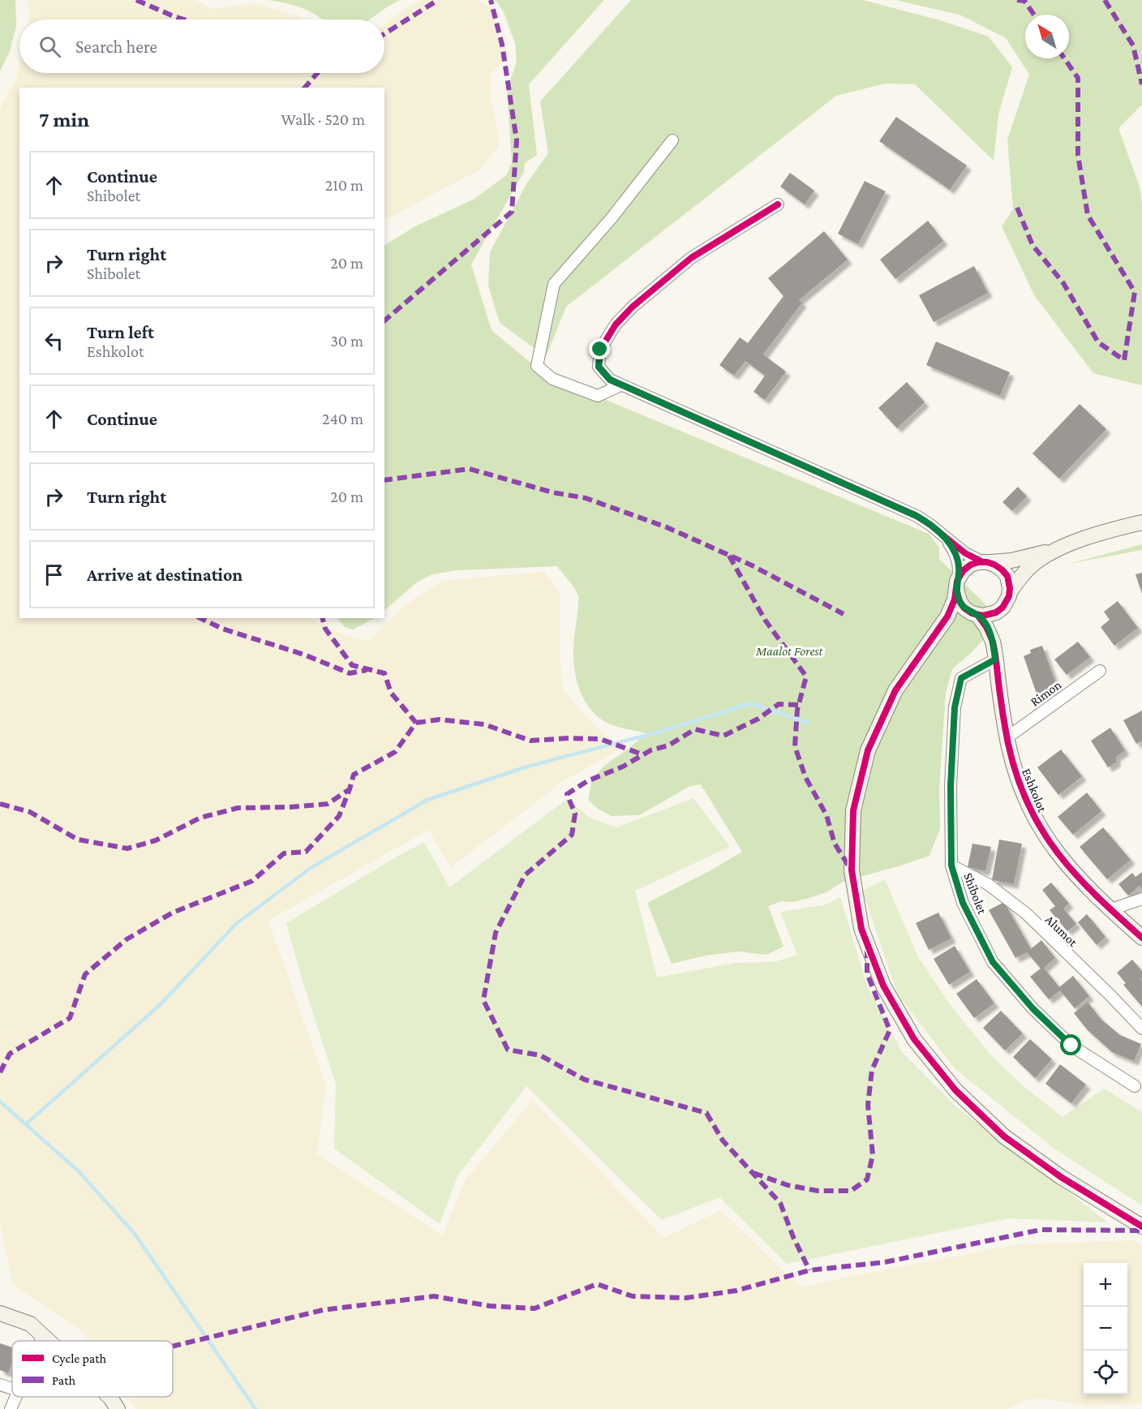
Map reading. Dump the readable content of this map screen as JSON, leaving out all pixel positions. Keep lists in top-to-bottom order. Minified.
{"streets":{"street":["Rimon","Eshkolot","Shibolet","Alumot"]},"crossings":[["Rimon","Eshkolot"],["Eshkolot","Shibolet"],["Shibolet","Alumot"]],"parks":["Maalot Forest"],"legend":["Cycle path","Path"],"north":"top left","page":{"search":"Search here","heading":["7 min","Walk · 520 m"],"list":[["Continue","Shibolet","210 m"],["Turn right","Shibolet","20 m"],["Turn left","Eshkolot","30 m"],["Continue","240 m"],["Turn right","20 m"],"Arrive at destination"],"map_buttons":["+","−"]}}
